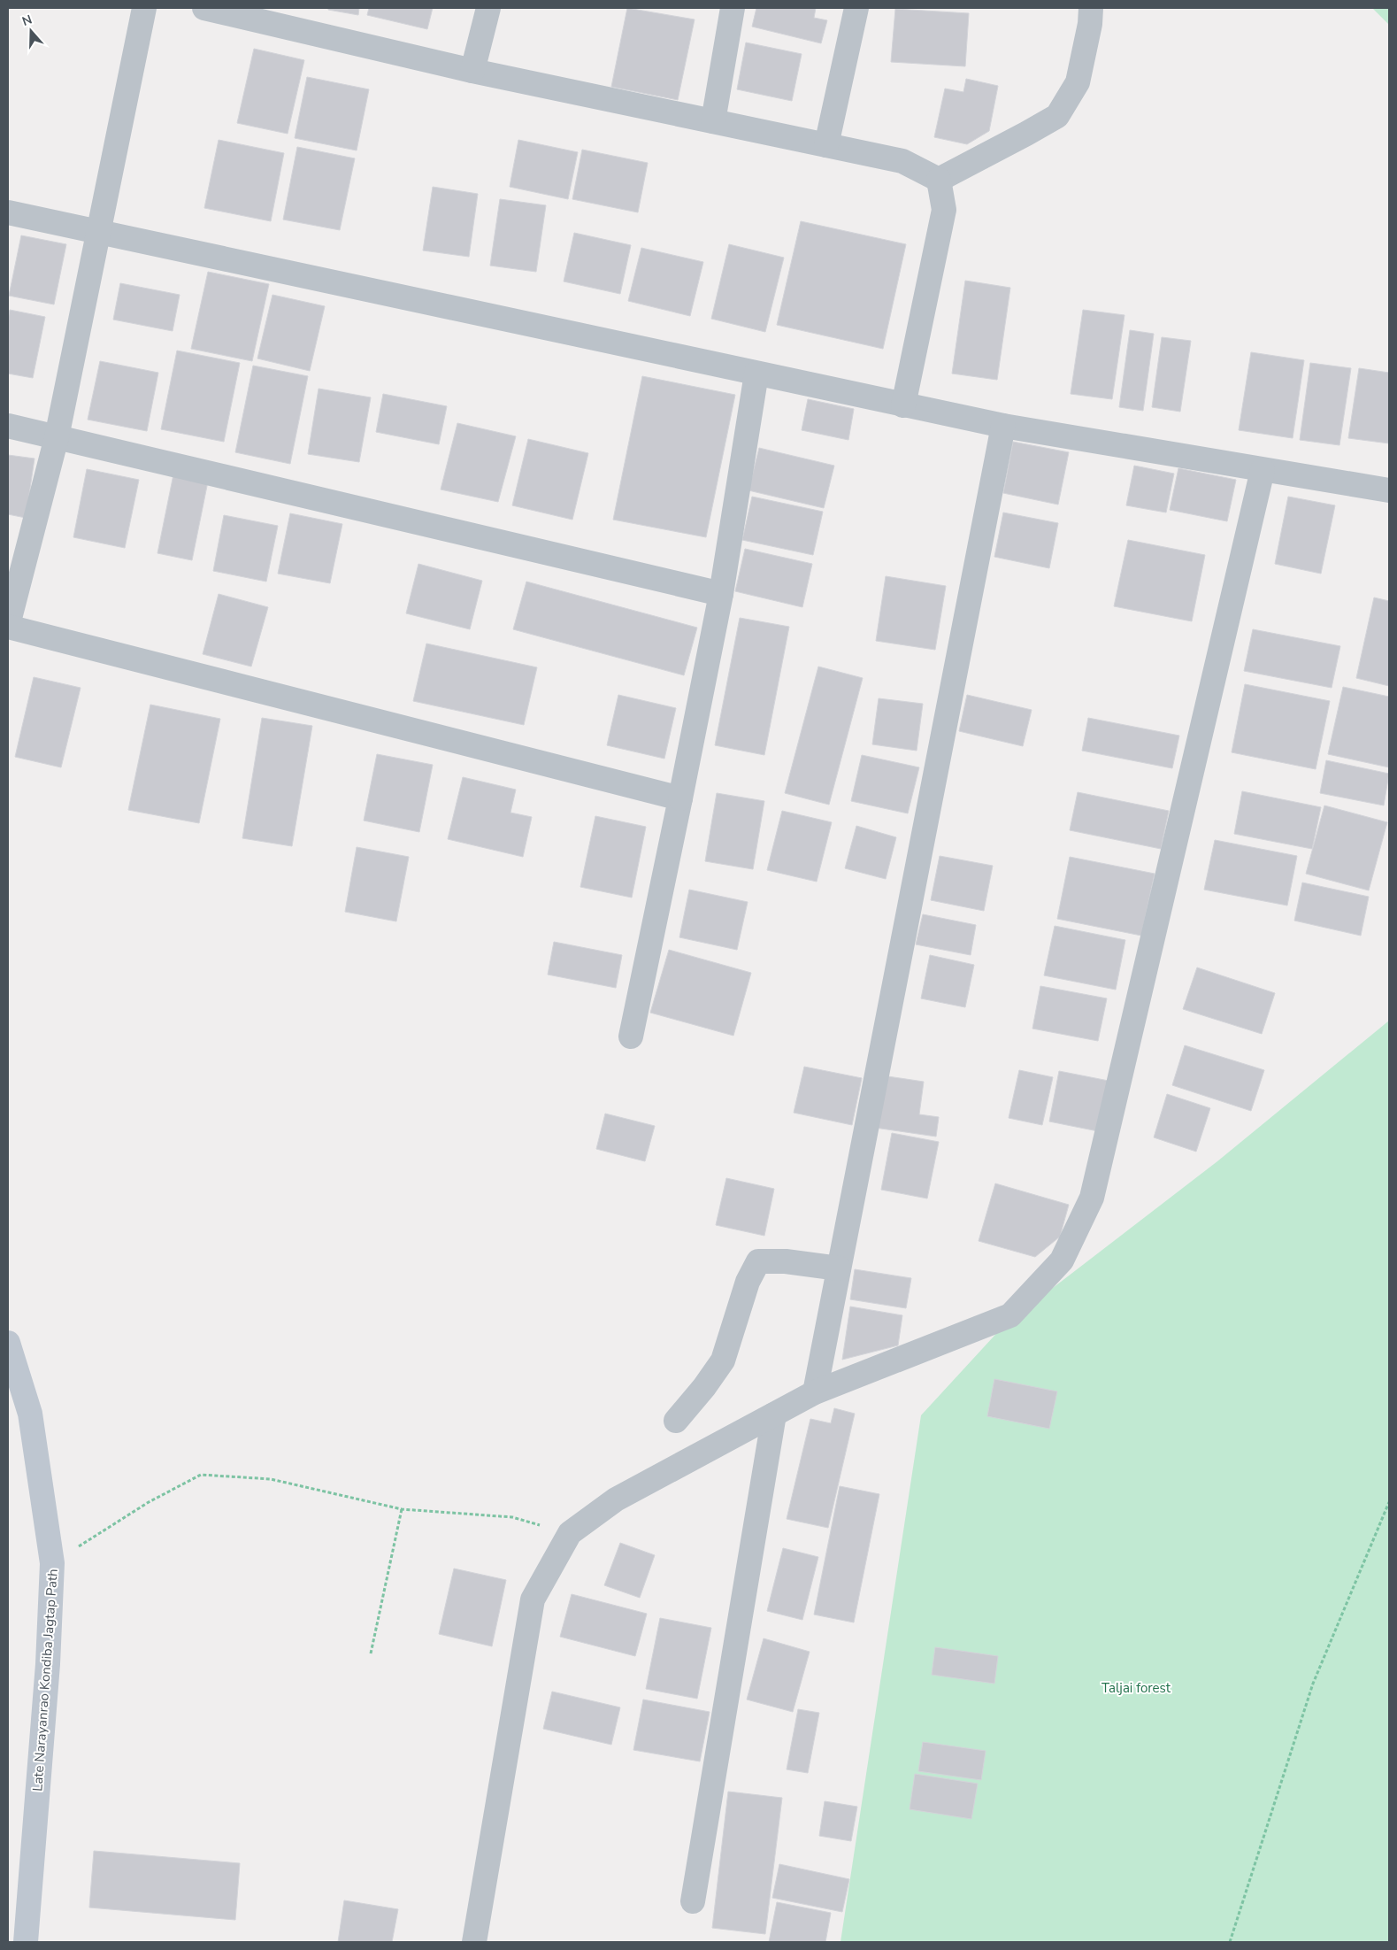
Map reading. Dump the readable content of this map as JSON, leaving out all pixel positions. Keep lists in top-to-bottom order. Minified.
{"streets":{"street":["Late Narayanrao Kondiba Jagtap Path"]},"parks":["Taljai forest"],"north":"top"}
